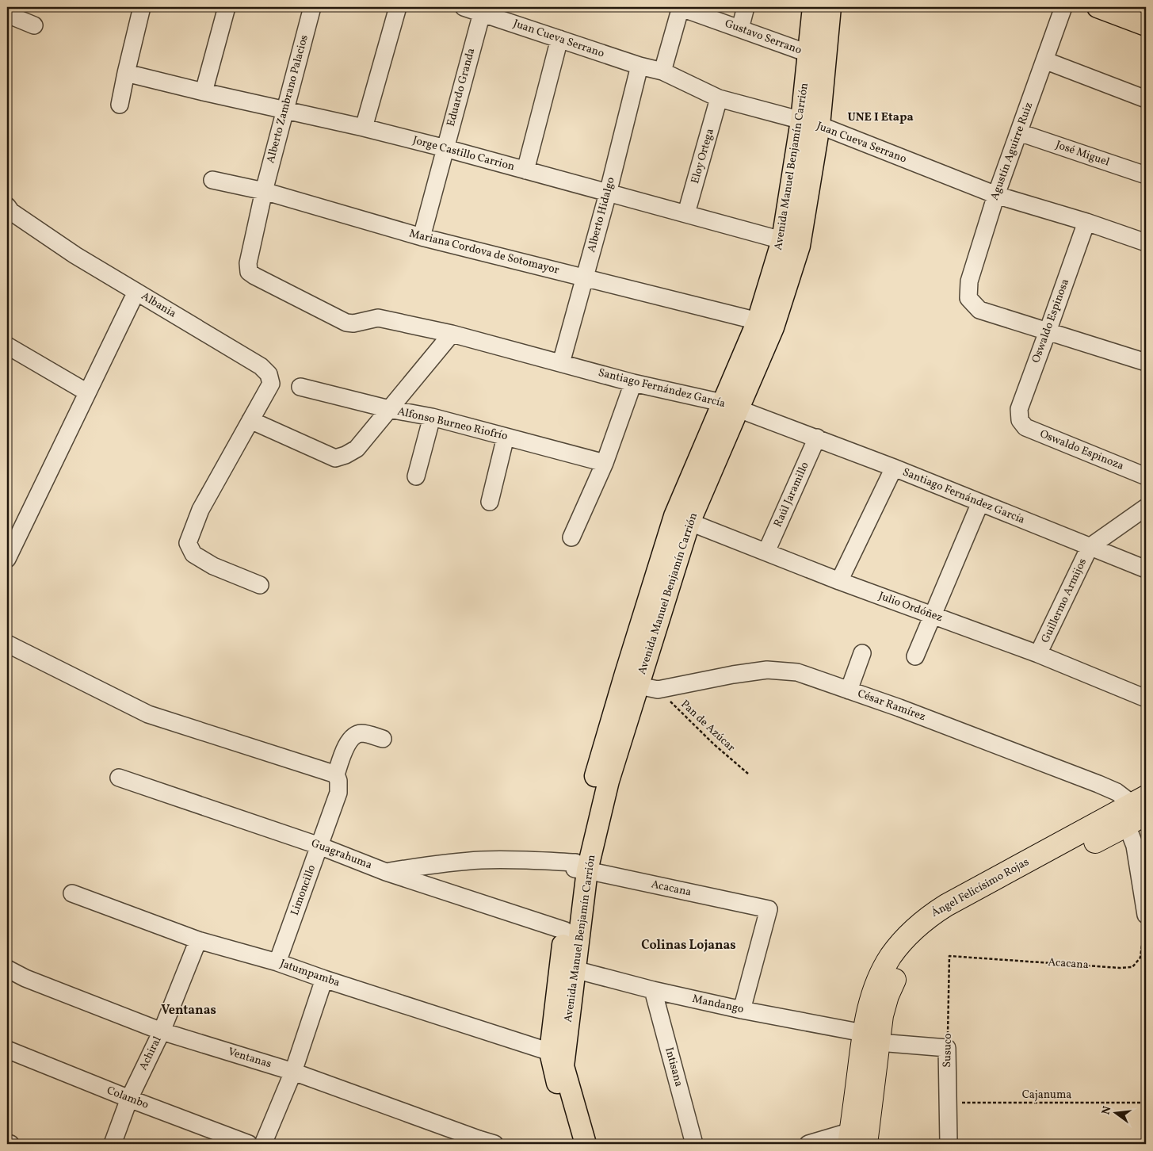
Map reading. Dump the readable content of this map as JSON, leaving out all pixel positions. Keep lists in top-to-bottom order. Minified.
{"streets":{"highway":["Ángel Felicísimo Rojas"],"main road":["Avenida Manuel Benjamín Carrión"],"street":["Gustavo Serrano","Juan Cueva Serrano","Eduardo Granda","Alberto Zambrano Palacios","Agustín Aguirre Ruiz","Jorge Castillo Carrion","José Miguel","Eloy Ortega","Alberto Hidalgo","Mariana Cordova de Sotomayor","Albania","Oswaldo Espinosa","Santiago Fernández García","Alfonso Burneo Riofrío","Oswaldo Espinoza","Raúl Jaramillo","Guillermo Armijos","Julio Ordóñez","César Ramírez","Guagrahuma","Acacana","Limoncillo","Jatumpamba","Mandango","Susuco","Achiral","Ventanas","Intisana","Colambo"],"path":["Pan de Azúcar","Cajanuma"]},"crossings":[["Gustavo Serrano","Avenida Manuel Benjamín Carrión"],["Juan Cueva Serrano","Eduardo Granda"],["Juan Cueva Serrano","Agustín Aguirre Ruiz"],["Juan Cueva Serrano","Eloy Ortega"],["Juan Cueva Serrano","Avenida Manuel Benjamín Carrión"],["Juan Cueva Serrano","Alberto Hidalgo"],["Juan Cueva Serrano","Oswaldo Espinosa"],["Eduardo Granda","Jorge Castillo Carrion"],["Eduardo Granda","Mariana Cordova de Sotomayor"],["Alberto Zambrano Palacios","Jorge Castillo Carrion"],["Alberto Zambrano Palacios","Mariana Cordova de Sotomayor"],["Alberto Zambrano Palacios","Santiago Fernández García"],["Agustín Aguirre Ruiz","José Miguel"],["Agustín Aguirre Ruiz","Oswaldo Espinosa"],["Jorge Castillo Carrion","Eloy Ortega"],["Jorge Castillo Carrion","Avenida Manuel Benjamín Carrión"],["Jorge Castillo Carrion","Alberto Hidalgo"],["Avenida Manuel Benjamín Carrión","Mariana Cordova de Sotomayor"],["Avenida Manuel Benjamín Carrión","Santiago Fernández García"],["Avenida Manuel Benjamín Carrión","Julio Ordóñez"],["Avenida Manuel Benjamín Carrión","César Ramírez"],["Avenida Manuel Benjamín Carrión","Pan de Azúcar"],["Avenida Manuel Benjamín Carrión","Guagrahuma"],["Avenida Manuel Benjamín Carrión","Acacana"],["Avenida Manuel Benjamín Carrión","Jatumpamba"],["Avenida Manuel Benjamín Carrión","Mandango"],["Alberto Hidalgo","Mariana Cordova de Sotomayor"],["Alberto Hidalgo","Santiago Fernández García"],["Mariana Cordova de Sotomayor","Santiago Fernández García"],["Oswaldo Espinosa","Oswaldo Espinoza"],["Santiago Fernández García","Raúl Jaramillo"],["Santiago Fernández García","Guillermo Armijos"],["Raúl Jaramillo","Julio Ordóñez"],["Guillermo Armijos","Julio Ordóñez"],["César Ramírez","Pan de Azúcar"],["César Ramírez","Ángel Felicísimo Rojas"],["Guagrahuma","Acacana"],["Guagrahuma","Limoncillo"],["Ángel Felicísimo Rojas","Mandango"],["Acacana","Mandango"],["Acacana","Susuco"],["Limoncillo","Jatumpamba"],["Jatumpamba","Achiral"],["Mandango","Susuco"],["Mandango","Intisana"],["Susuco","Cajanuma"],["Achiral","Ventanas"],["Achiral","Colambo"]],"districts":["UNE I Etapa","Colinas Lojanas","Ventanas"],"north":"left"}
